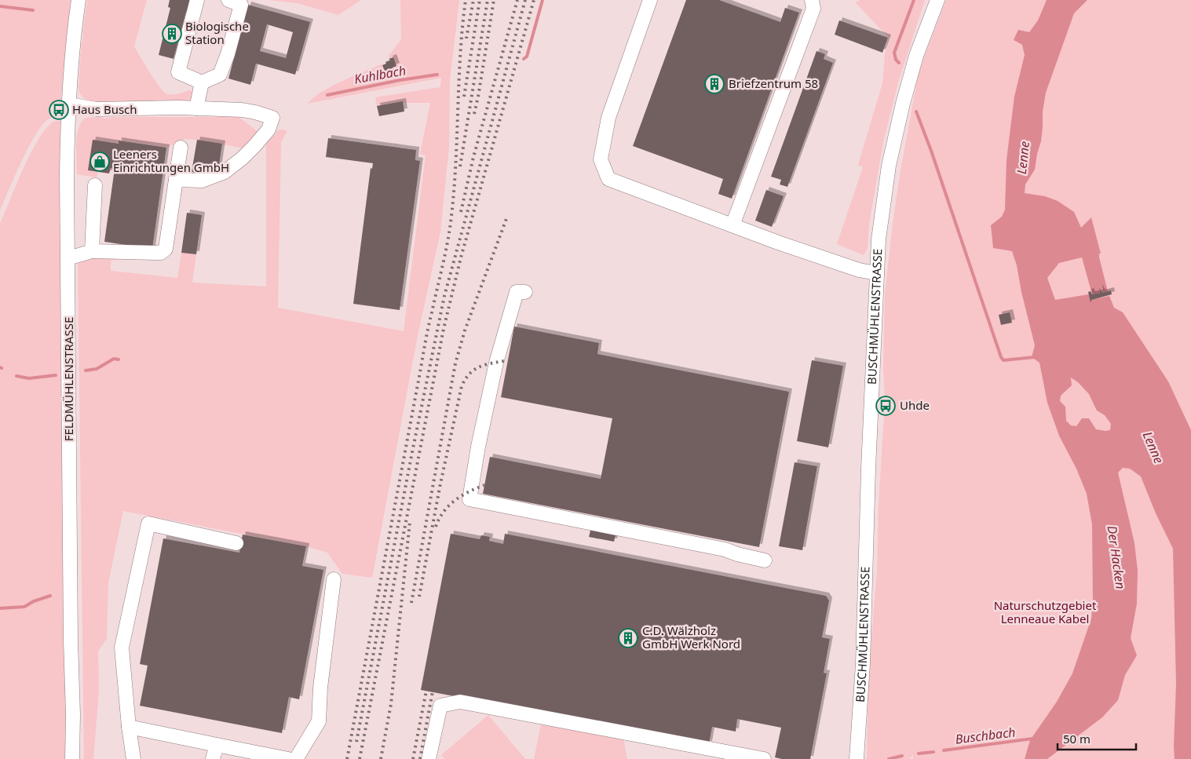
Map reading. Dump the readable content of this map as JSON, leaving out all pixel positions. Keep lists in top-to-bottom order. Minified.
{"streets":{"street":["BUSCHMÜHLENSTRASSE","FELDMÜHLENSTRASSE"]},"water":["Kuhlbach","Lenne","Der Hacken","Buschbach"],"parks":["Naturschutzgebiet Lenneaue Kabel"],"places":{"building":["Biologische Station","Briefzentrum 58","C.D. Wälzholz GmbH Werk Nord"],"bus stop":["Haus Busch","Uhde"],"shop":["Leeners Einrichtungen GmbH"]},"scale_bar":"50 m"}
